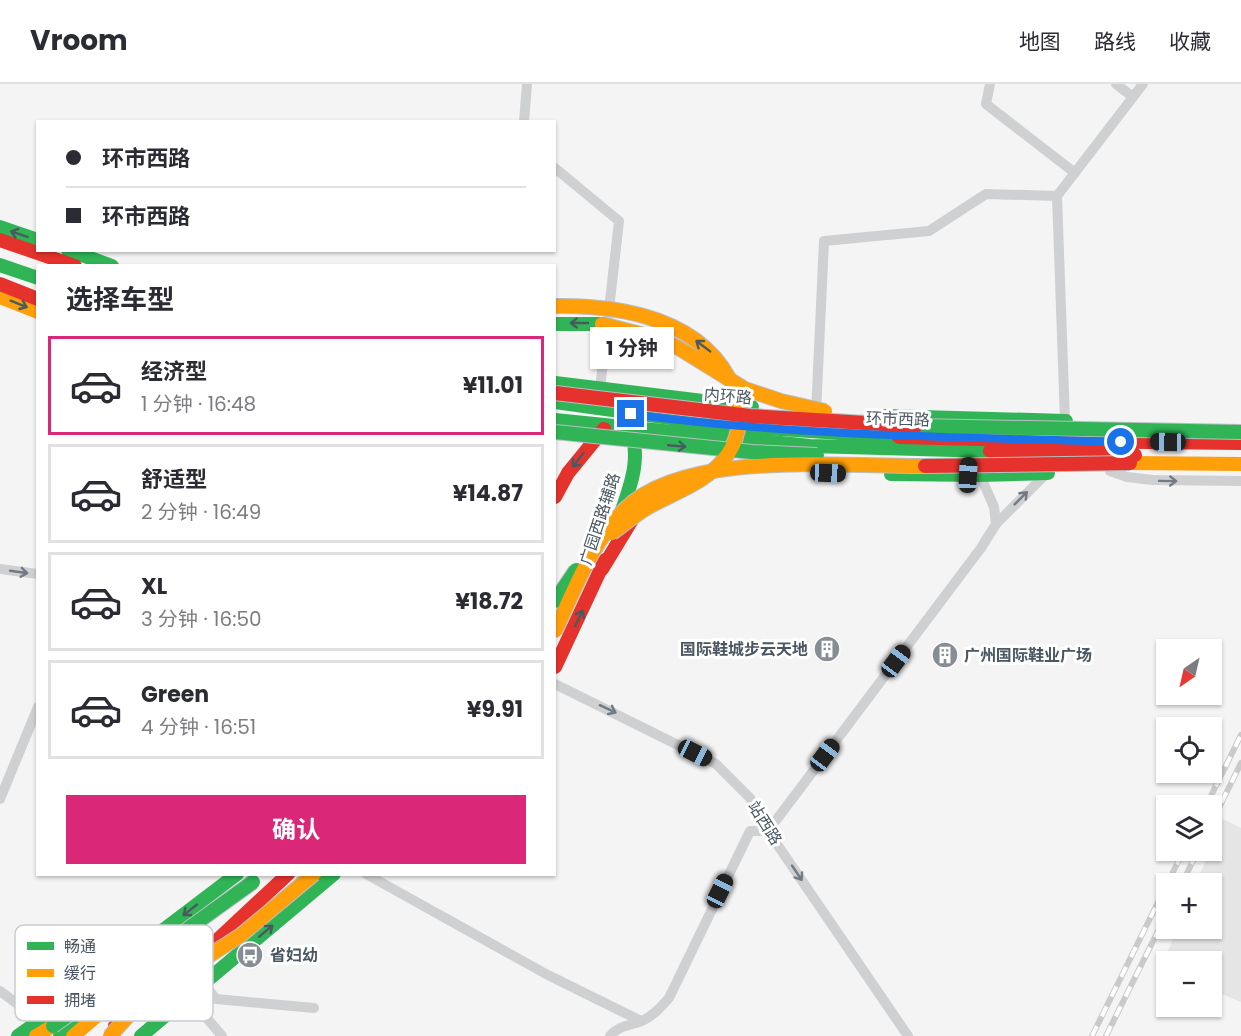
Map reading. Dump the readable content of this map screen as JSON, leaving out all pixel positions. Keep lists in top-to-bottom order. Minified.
{"streets":{"main road":["内环路","环市西路","广园西路辅路"],"street":["站西路"]},"crossings":[["环市西路","广园西路辅路"]],"one_way":["广园西路辅路","站西路"],"places":{"building":["国际鞋城步云天地","广州国际鞋业广场"],"bus stop":["省妇幼"]},"legend":["畅通","缓行","拥堵"],"north":"bottom left","page":{"header":"Vroom","nav":["地图","路线","收藏"],"banner":["环市西路","环市西路"],"heading":"选择车型","bubble":"1 分钟","list":[{"name":"经济型","note":"1 分钟 · 16:48","value":"¥11.01"},{"name":"舒适型","note":"2 分钟 · 16:49","value":"¥14.87"},{"name":"XL","note":"3 分钟 · 16:50","value":"¥18.72"},{"name":"Green","note":"4 分钟 · 16:51","value":"¥9.91"}],"map_buttons":["+","−"],"buttons":"确认"}}
